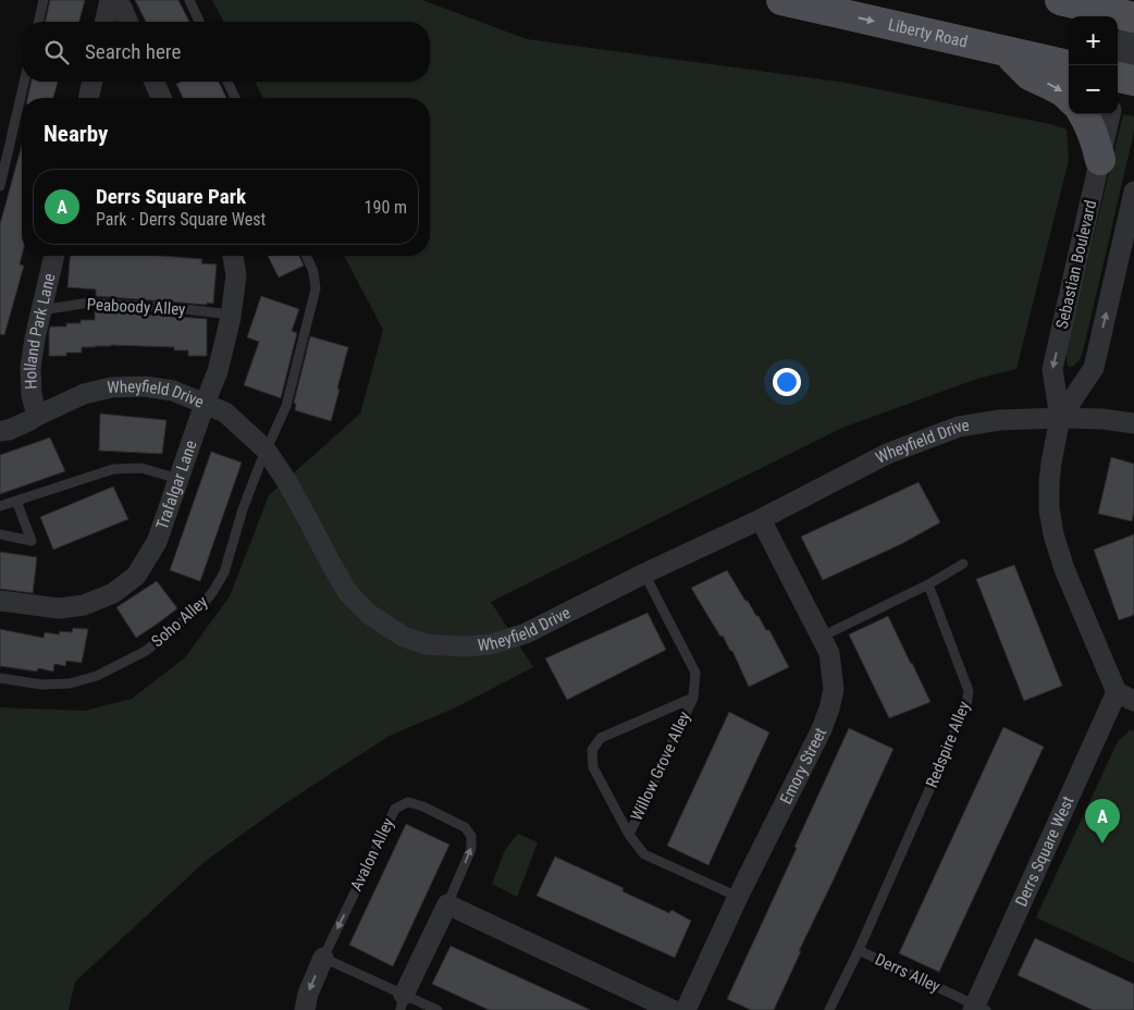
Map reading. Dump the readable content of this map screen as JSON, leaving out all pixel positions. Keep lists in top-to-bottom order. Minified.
{"streets":{"main road":["Liberty Road"],"street":["Sebastian Boulevard","Holland Park Lane","Wheyfield Drive","Trafalgar Lane","Emory Street","Derrs Square West"],"lane":["Peaboody Alley","Soho Alley","Redspire Alley","Willow Grove Alley","Avalon Alley","Derrs Alley"]},"crossings":[["Sebastian Boulevard","Wheyfield Drive"],["Sebastian Boulevard","Derrs Square West"],["Peaboody Alley","Holland Park Lane"],["Peaboody Alley","Trafalgar Lane"],["Holland Park Lane","Wheyfield Drive"],["Wheyfield Drive","Trafalgar Lane"],["Wheyfield Drive","Soho Alley"],["Wheyfield Drive","Willow Grove Alley"],["Wheyfield Drive","Emory Street"],["Redspire Alley","Derrs Alley"],["Willow Grove Alley","Emory Street"],["Derrs Square West","Derrs Alley"]],"one_way":["Liberty Road"],"page":{"map_buttons":["+","−"],"search":"Search here","heading":"Nearby","list":[{"mark":"A","name":"Derrs Square Park","note":"Park · Derrs Square West","value":"190 m"}],"pins":"A"}}
